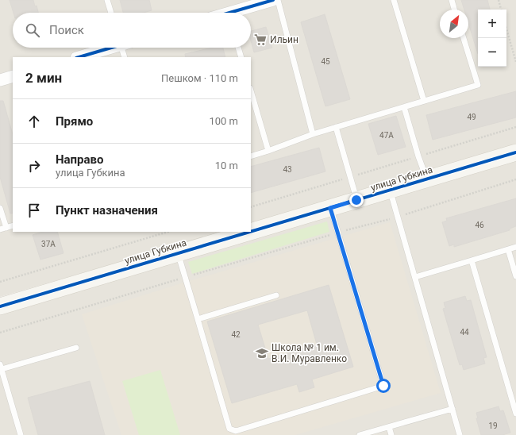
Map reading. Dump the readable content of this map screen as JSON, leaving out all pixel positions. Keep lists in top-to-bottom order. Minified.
{"streets":{"street":["улица Губкина"]},"places":{"supermarket":["Ильин"],"school or university":["Школа № 1 им. В.И. Муравленко"]},"house_numbers":["45","49","47А","43","46","37А","44","42","19"],"north":"top right","page":{"map_buttons":["+","−"],"search":"Поиск","heading":["2 мин","Пешком · 110 m"],"list":[["Прямо","100 m"],["Направо","улица Губкина","10 m"],"Пункт назначения"]}}
